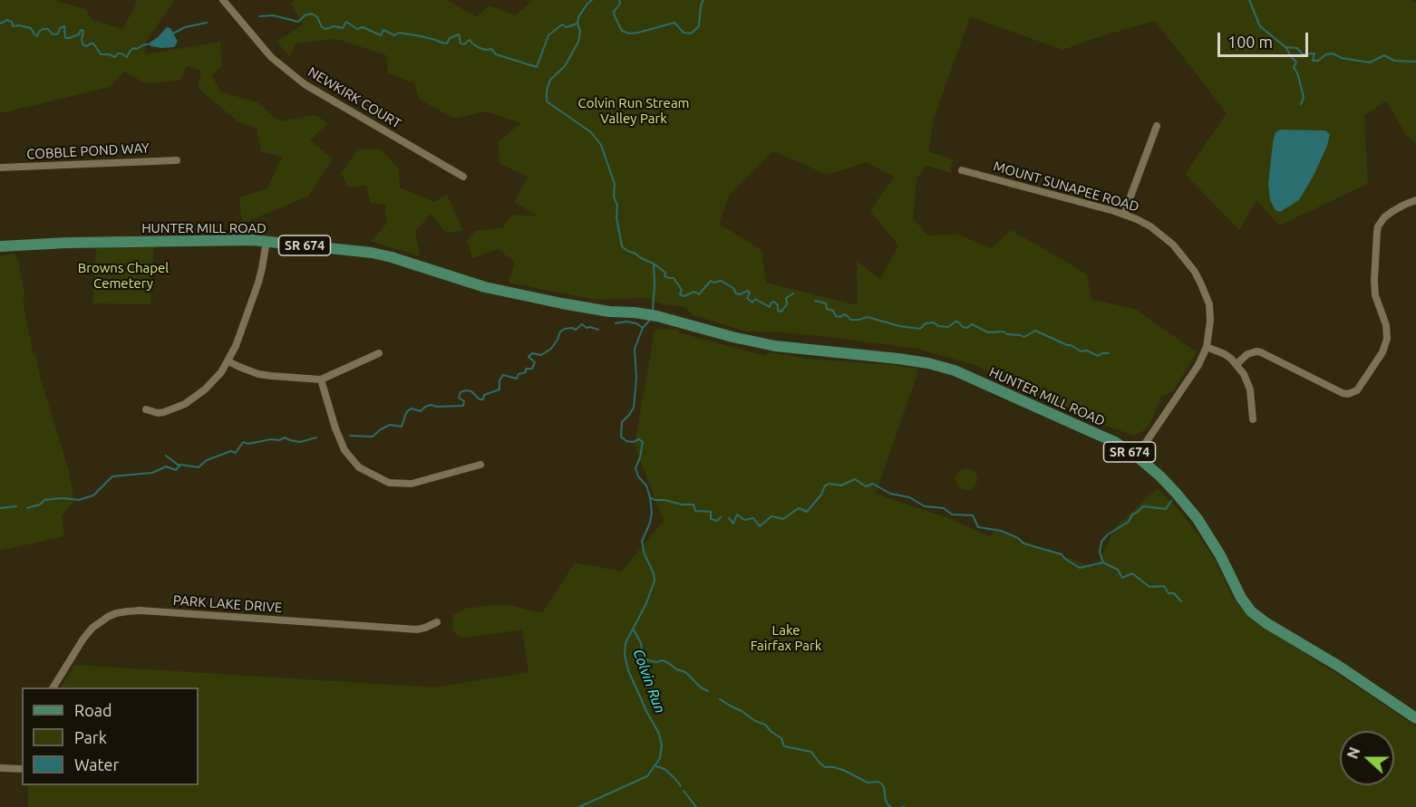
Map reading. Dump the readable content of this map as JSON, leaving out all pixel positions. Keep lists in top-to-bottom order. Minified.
{"streets":{"main road":["HUNTER MILL ROAD","SR 674"],"street":["NEWKIRK COURT","COBBLE POND WAY","MOUNT SUNAPEE ROAD","PARK LAKE DRIVE"]},"crossings":[["MOUNT SUNAPEE ROAD","HUNTER MILL ROAD"]],"water":["Colvin Run"],"parks":["Colvin Run Stream Valley Park","Browns Chapel Cemetery","Lake Fairfax Park"],"legend":["Road","Park","Water"],"scale_bar":"100 m","north":"left"}
